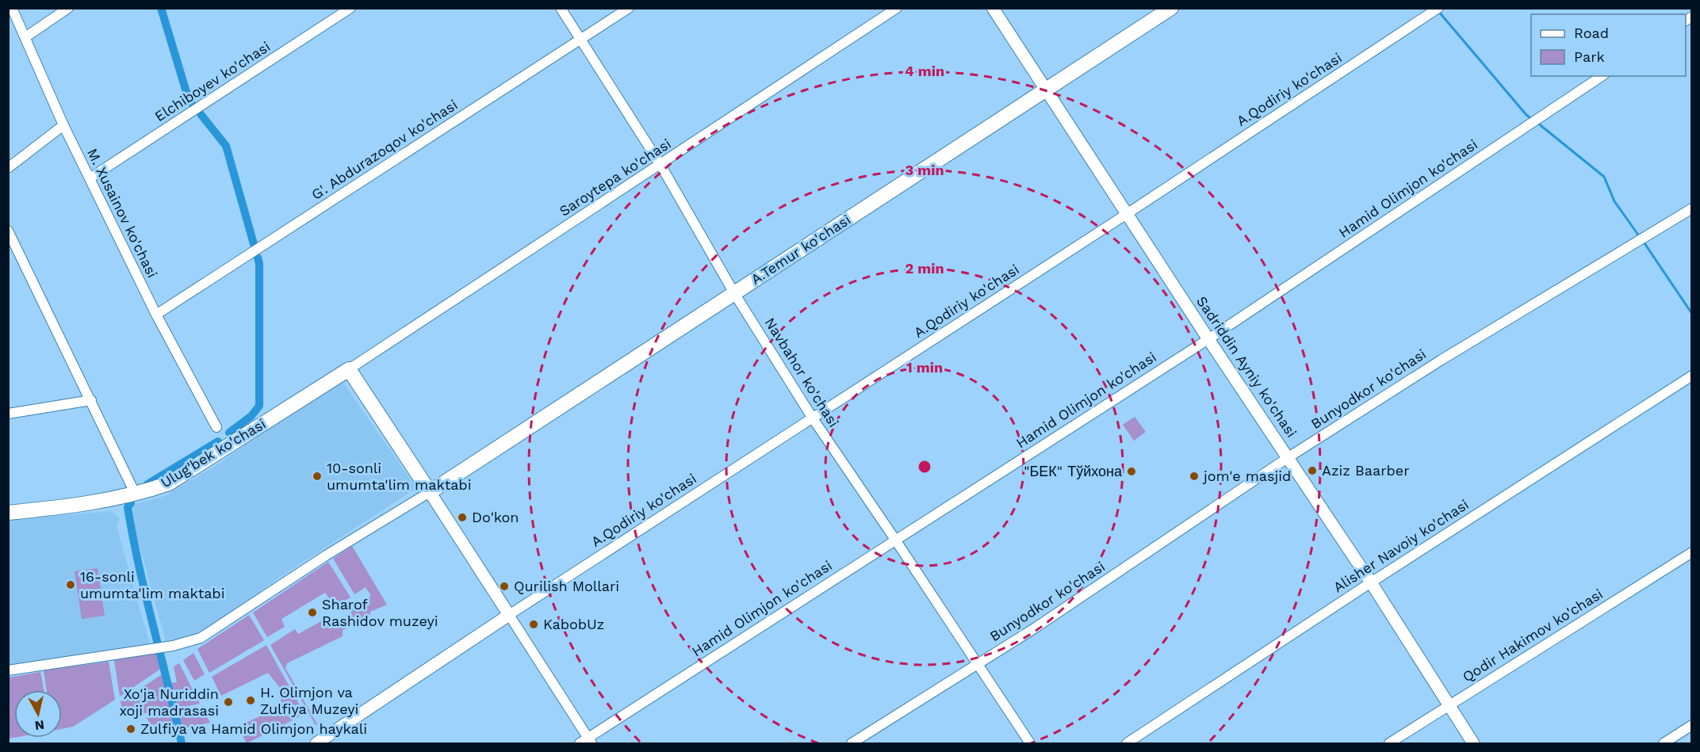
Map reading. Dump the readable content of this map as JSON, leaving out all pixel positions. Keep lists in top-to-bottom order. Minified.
{"streets":{"main road":["A.Temur ko'chasi","Ulug'bek ko'chasi"],"street":["Elchiboyev ko'chasi","A.Qodiriy ko'chasi","G'. Abdurazoqov ko'chasi","Saroytepa ko'chasi","Hamid Olimjon ko'chasi","M. Xusainov ko'chasi","Sadriddin Ayniy ko'chasi","Navbahor ko'chasi","Bunyodkor ko'chasi","Alisher Navoiy ko'chasi","Qodir Hakimov ko'chasi"]},"crossings":[["Elchiboyev ko'chasi","M. Xusainov ko'chasi"],["A.Qodiriy ko'chasi","Sadriddin Ayniy ko'chasi"],["A.Qodiriy ko'chasi","Navbahor ko'chasi"],["G'. Abdurazoqov ko'chasi","M. Xusainov ko'chasi"],["G'. Abdurazoqov ko'chasi","Navbahor ko'chasi"],["Saroytepa ko'chasi","Navbahor ko'chasi"],["Saroytepa ko'chasi","Ulug'bek ko'chasi"],["Hamid Olimjon ko'chasi","Sadriddin Ayniy ko'chasi"],["Hamid Olimjon ko'chasi","Navbahor ko'chasi"],["A.Temur ko'chasi","Sadriddin Ayniy ko'chasi"],["A.Temur ko'chasi","Navbahor ko'chasi"],["Sadriddin Ayniy ko'chasi","Bunyodkor ko'chasi"],["Sadriddin Ayniy ko'chasi","Alisher Navoiy ko'chasi"],["Sadriddin Ayniy ko'chasi","Qodir Hakimov ko'chasi"],["Navbahor ko'chasi","Bunyodkor ko'chasi"]],"places":["Aziz Baarber","\"БЕК\" Тўйхона","10-sonli umumta'lim maktabi","jom'e masjid","Do'kon","16-sonli umumta'lim maktabi","Qurilish Mollari","Sharof Rashidov muzeyi","KabobUz","H. Olimjon va Zulfiya Muzeyi","Xo'ja Nuriddin xoji madrasasi","Zulfiya va Hamid Olimjon haykali"],"legend":["Road","Park"],"north":"bottom","rings":["4 min","3 min","2 min","1 min"]}
